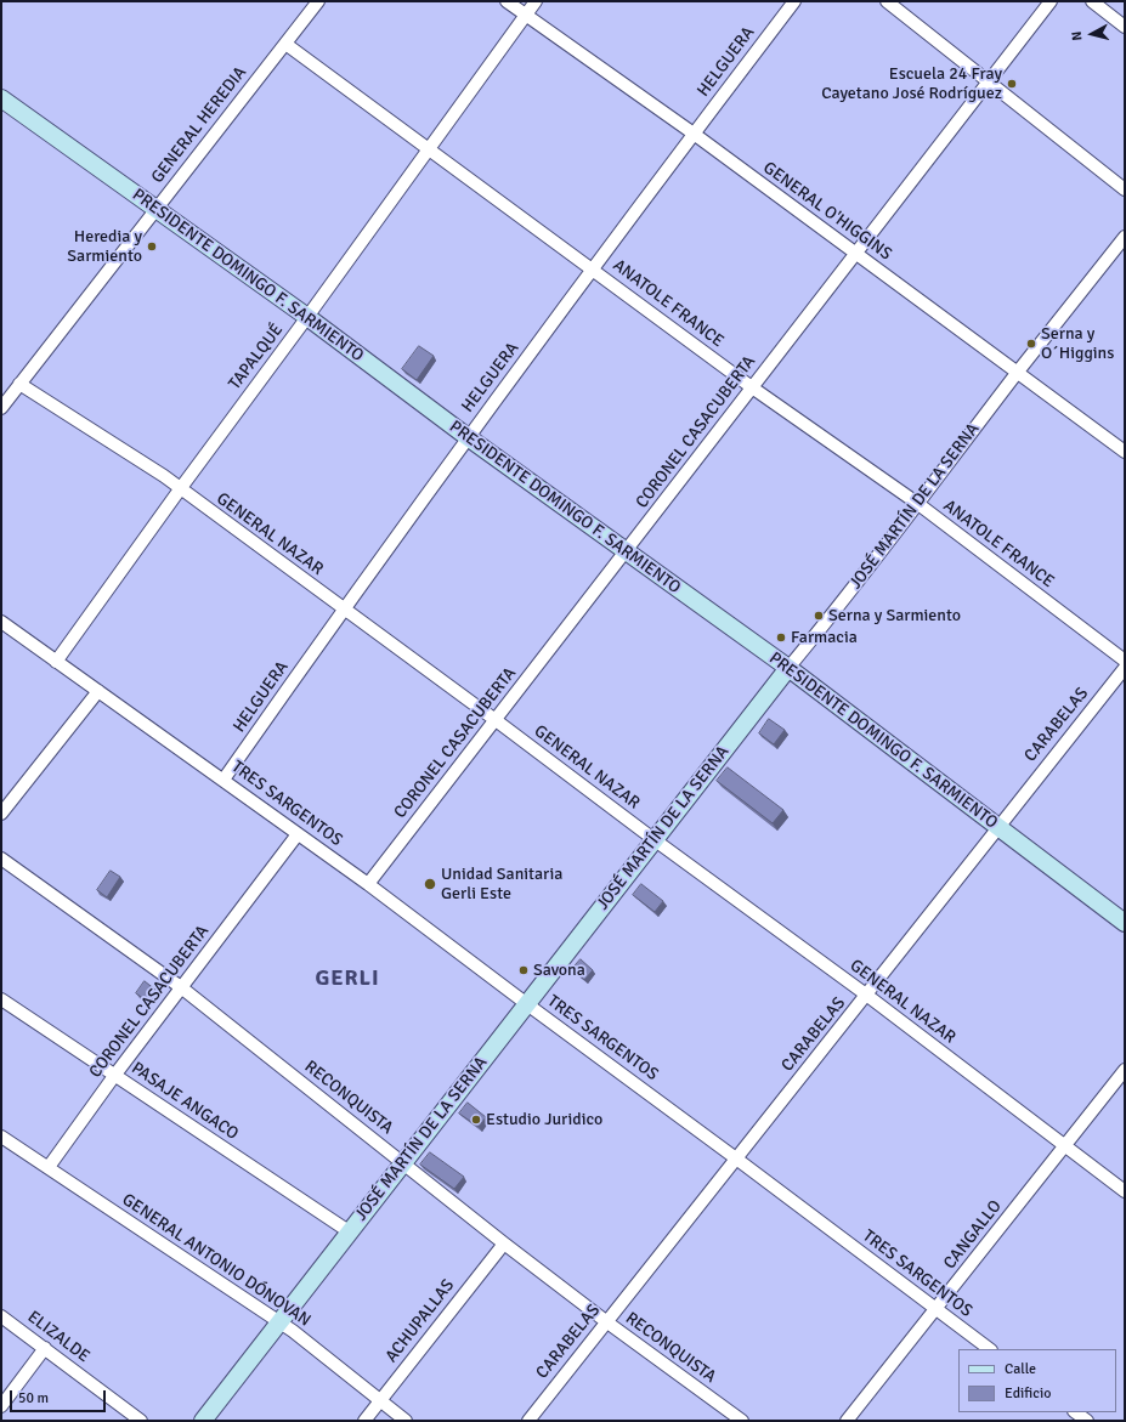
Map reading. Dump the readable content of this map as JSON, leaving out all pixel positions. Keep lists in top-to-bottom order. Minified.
{"streets":{"street":["HELGUERA","GENERAL HEREDIA","GENERAL O'HIGGINS","PRESIDENTE DOMINGO F. SARMIENTO","ANATOLE FRANCE","TAPALQUÉ","CORONEL CASACUBERTA","JOSÉ MARTÍN DE LA SERNA","GENERAL NAZAR","CARABELAS","TRES SARGENTOS","RECONQUISTA","PASAJE ANGACO","CANGALLO","GENERAL ANTONIO DÓNOVAN","ACHUPALLAS","ELIZALDE"]},"crossings":[["HELGUERA","GENERAL O'HIGGINS"],["HELGUERA","PRESIDENTE DOMINGO F. SARMIENTO"],["HELGUERA","ANATOLE FRANCE"],["HELGUERA","GENERAL NAZAR"],["HELGUERA","TRES SARGENTOS"],["GENERAL HEREDIA","PRESIDENTE DOMINGO F. SARMIENTO"],["GENERAL HEREDIA","ANATOLE FRANCE"],["GENERAL HEREDIA","GENERAL NAZAR"],["GENERAL O'HIGGINS","TAPALQUÉ"],["GENERAL O'HIGGINS","CORONEL CASACUBERTA"],["GENERAL O'HIGGINS","JOSÉ MARTÍN DE LA SERNA"],["PRESIDENTE DOMINGO F. SARMIENTO","TAPALQUÉ"],["PRESIDENTE DOMINGO F. SARMIENTO","CORONEL CASACUBERTA"],["PRESIDENTE DOMINGO F. SARMIENTO","JOSÉ MARTÍN DE LA SERNA"],["PRESIDENTE DOMINGO F. SARMIENTO","CARABELAS"],["ANATOLE FRANCE","TAPALQUÉ"],["ANATOLE FRANCE","CORONEL CASACUBERTA"],["ANATOLE FRANCE","JOSÉ MARTÍN DE LA SERNA"],["TAPALQUÉ","GENERAL NAZAR"],["TAPALQUÉ","TRES SARGENTOS"],["CORONEL CASACUBERTA","GENERAL NAZAR"],["CORONEL CASACUBERTA","TRES SARGENTOS"],["CORONEL CASACUBERTA","RECONQUISTA"],["CORONEL CASACUBERTA","PASAJE ANGACO"],["CORONEL CASACUBERTA","GENERAL ANTONIO DÓNOVAN"],["JOSÉ MARTÍN DE LA SERNA","GENERAL NAZAR"],["JOSÉ MARTÍN DE LA SERNA","TRES SARGENTOS"],["JOSÉ MARTÍN DE LA SERNA","RECONQUISTA"],["JOSÉ MARTÍN DE LA SERNA","PASAJE ANGACO"],["JOSÉ MARTÍN DE LA SERNA","GENERAL ANTONIO DÓNOVAN"],["GENERAL NAZAR","CARABELAS"],["GENERAL NAZAR","CANGALLO"],["CARABELAS","TRES SARGENTOS"],["CARABELAS","RECONQUISTA"],["TRES SARGENTOS","CANGALLO"],["RECONQUISTA","ACHUPALLAS"],["GENERAL ANTONIO DÓNOVAN","ACHUPALLAS"]],"districts":["GERLI"],"places":["Escuela 24 Fray Cayetano José Rodríguez","Heredia y Sarmiento","Serna y O´Higgins","Serna y Sarmiento","Farmacia","Unidad Sanitaria Gerli Este","Savona","Estudio Juridico"],"legend":["Calle","Edificio"],"scale_bar":"50 m","north":"left"}
